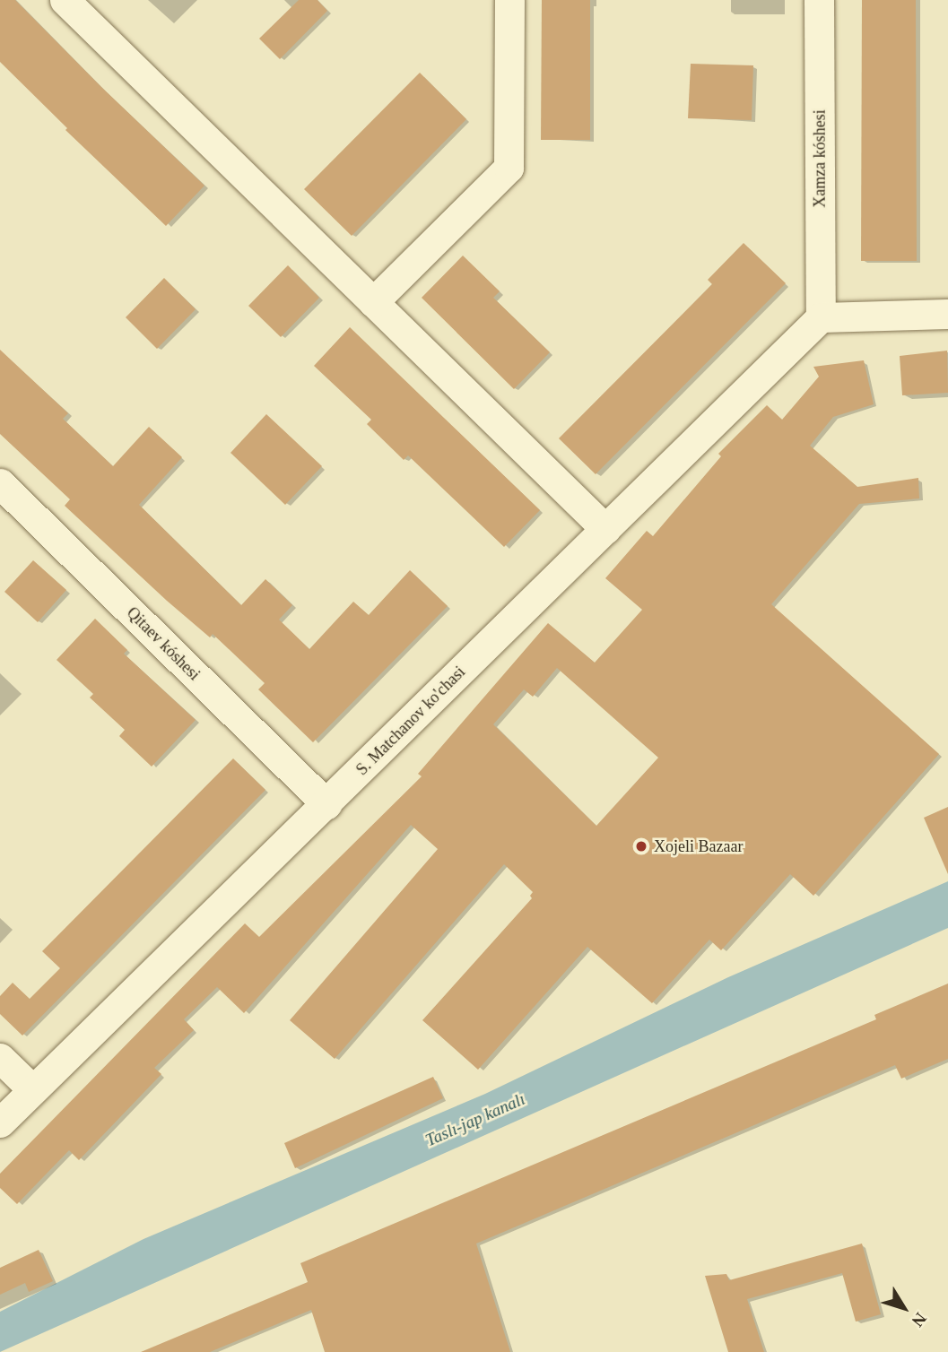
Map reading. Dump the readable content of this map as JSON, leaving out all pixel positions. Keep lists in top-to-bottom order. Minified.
{"streets":{"street":["Xamza kóshesi","Qitaev kóshesi","S. Matchanov ko'chasi"]},"crossings":[["Xamza kóshesi","S. Matchanov ko'chasi"],["Qitaev kóshesi","S. Matchanov ko'chasi"]],"water":["Taslı-jap kanalı"],"places":["Xojeli Bazaar"],"north":"bottom right"}
